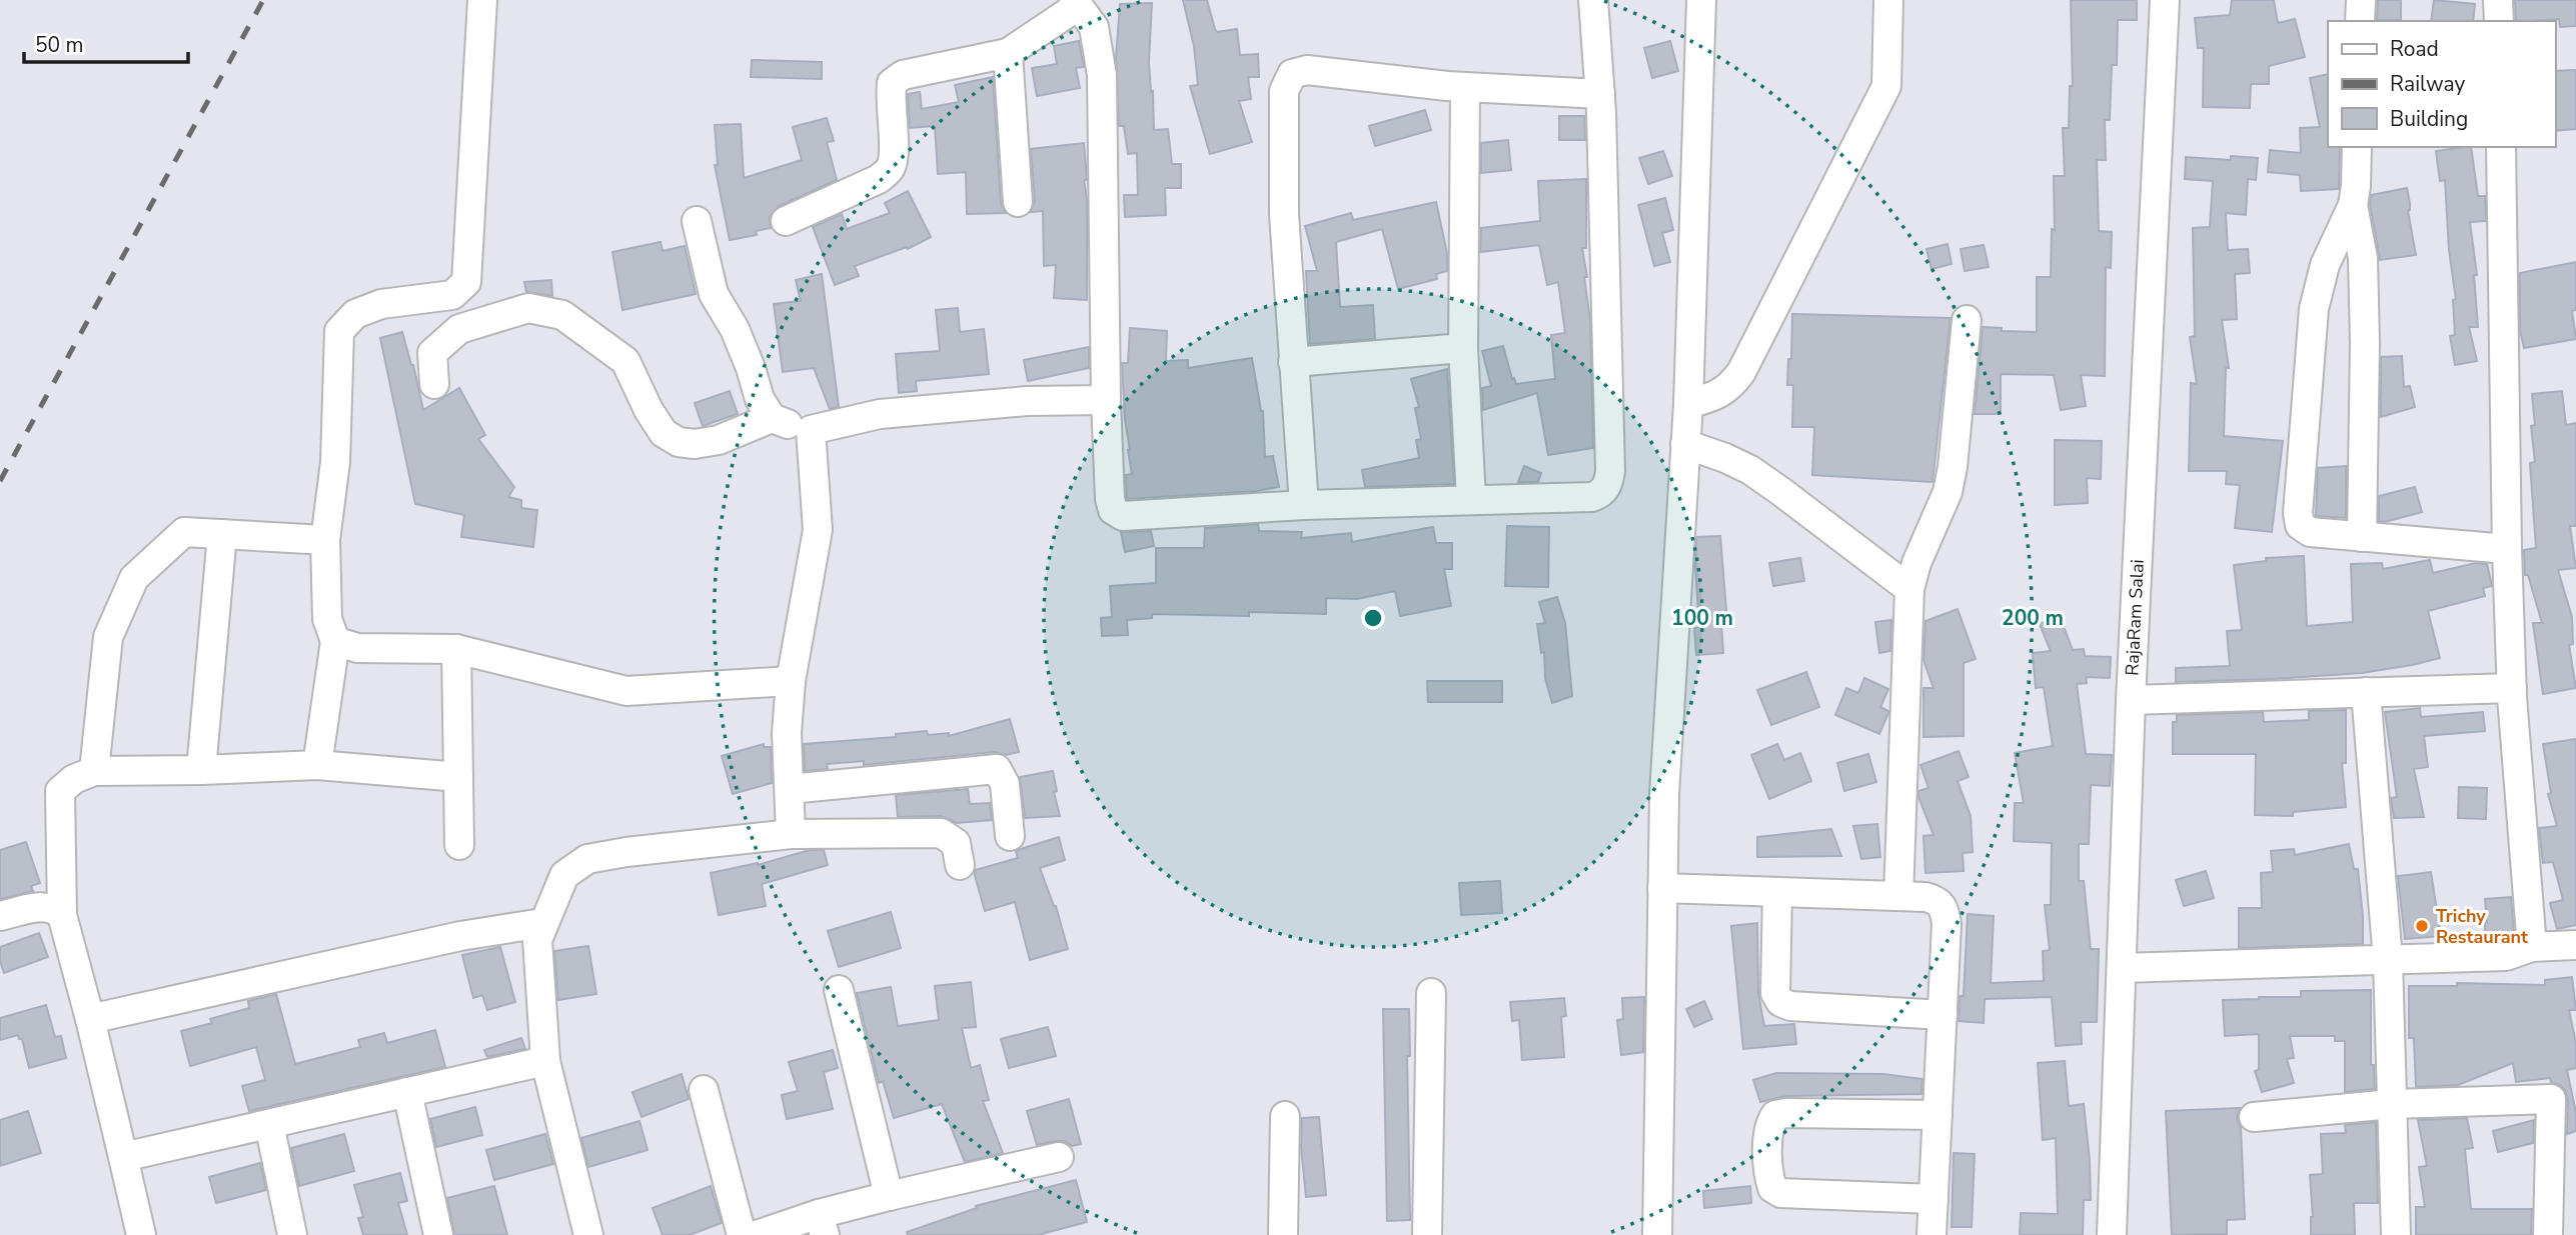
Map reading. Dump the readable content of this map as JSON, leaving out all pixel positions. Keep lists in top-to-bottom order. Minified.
{"streets":{"street":["RajaRam Salai"]},"places":["Trichy Restaurant"],"legend":["Road","Railway","Building"],"scale_bar":"50 m","rings":["100 m","200 m"]}
